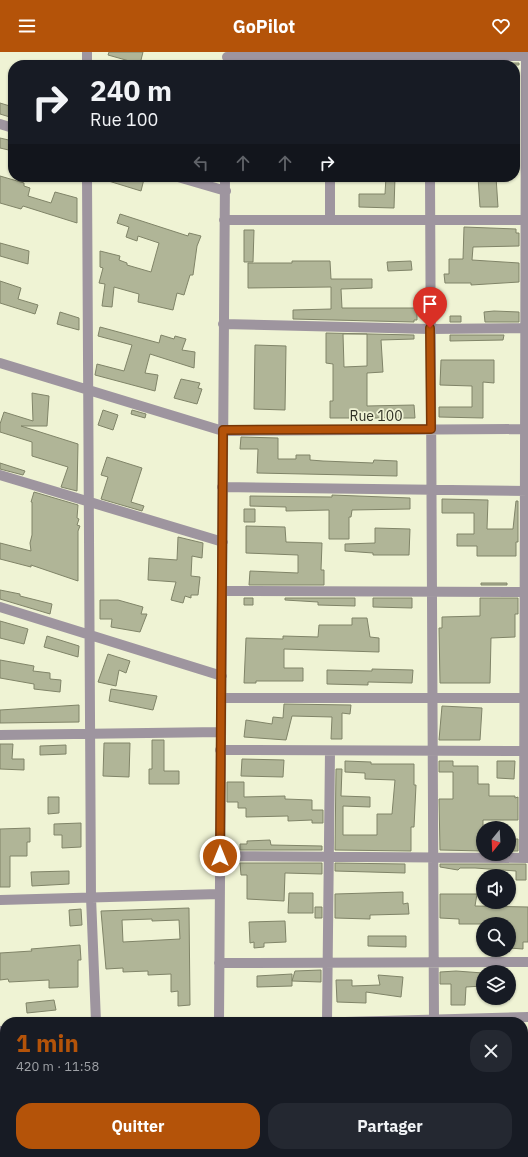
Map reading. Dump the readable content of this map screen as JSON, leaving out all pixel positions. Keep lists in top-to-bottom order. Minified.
{"streets":{"street":["Rue 100"]},"north":"bottom","page":{"header":"GoPilot","turn":["240 m","Rue 100"],"heading":["1 min","420 m · 11:58"],"buttons":["Quitter","Partager"]}}
